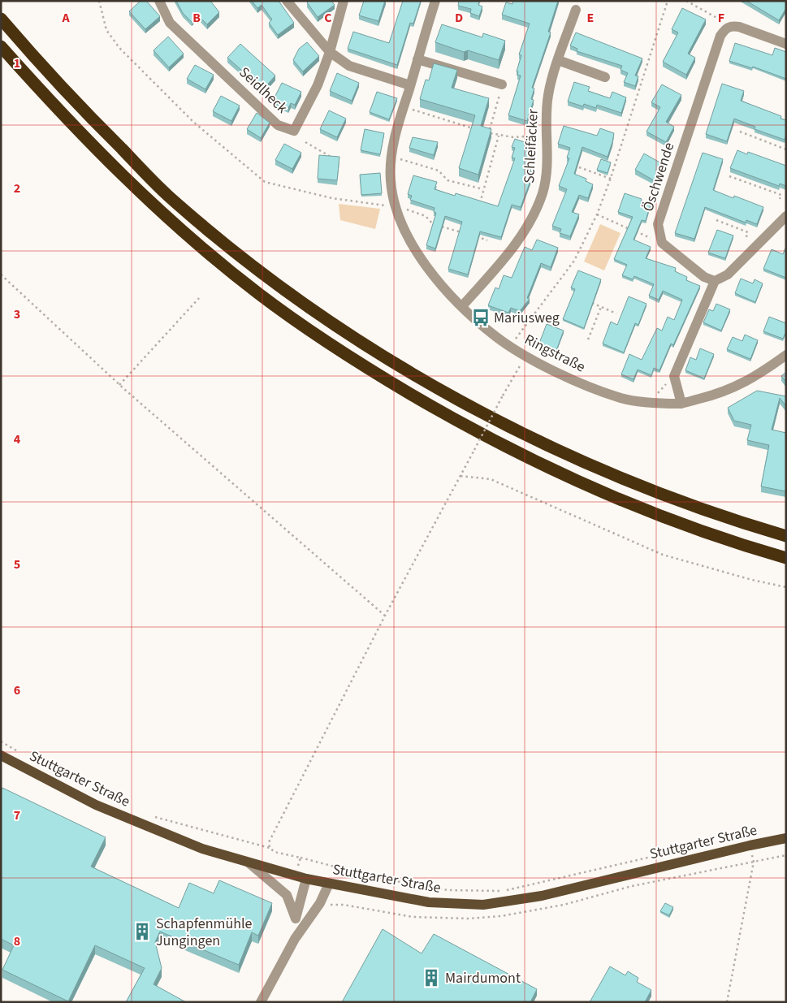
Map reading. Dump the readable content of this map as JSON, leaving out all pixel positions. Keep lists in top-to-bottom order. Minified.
{"streets":{"main road":["Stuttgarter Straße"],"street":["Seidlheck","Schleifäcker","Öschwende","Ringstraße"]},"crossings":[["Schleifäcker","Ringstraße"]],"places":{"bus stop":["Mariusweg"],"building":["Schapfenmühle Jungingen","Mairdumont"]},"grid":{"columns":["A","B","C","D","E","F"],"rows":["1","2","3","4","5","6","7","8"]}}
